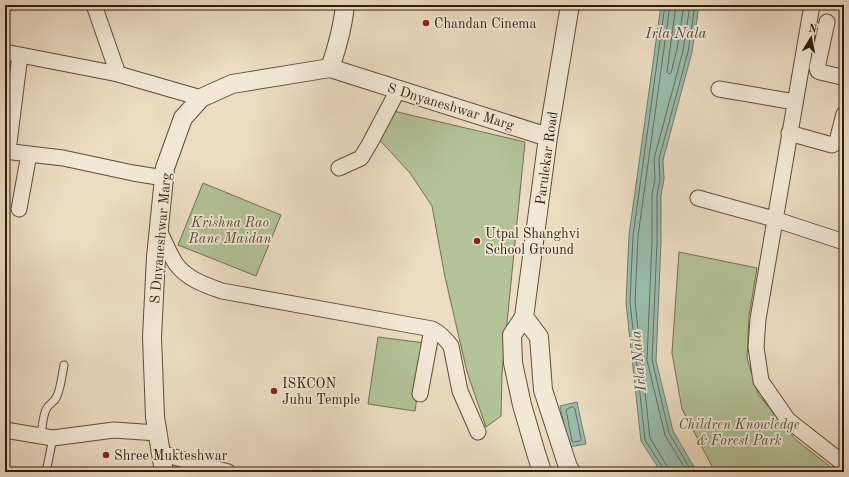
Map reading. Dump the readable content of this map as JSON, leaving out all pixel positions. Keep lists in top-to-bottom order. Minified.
{"streets":{"street":["S Dnyaneshwar Marg","Parulekar Road"]},"crossings":[["S Dnyaneshwar Marg","Parulekar Road"]],"water":["Irla Nala"],"parks":["Krishna Rao Rane Maidan","Children Knowledge & Forest Park"],"places":["Chandan Cinema","Utpal Shanghvi School Ground","ISKCON Juhu Temple","Shree Mukteshwar"],"north":"top"}
